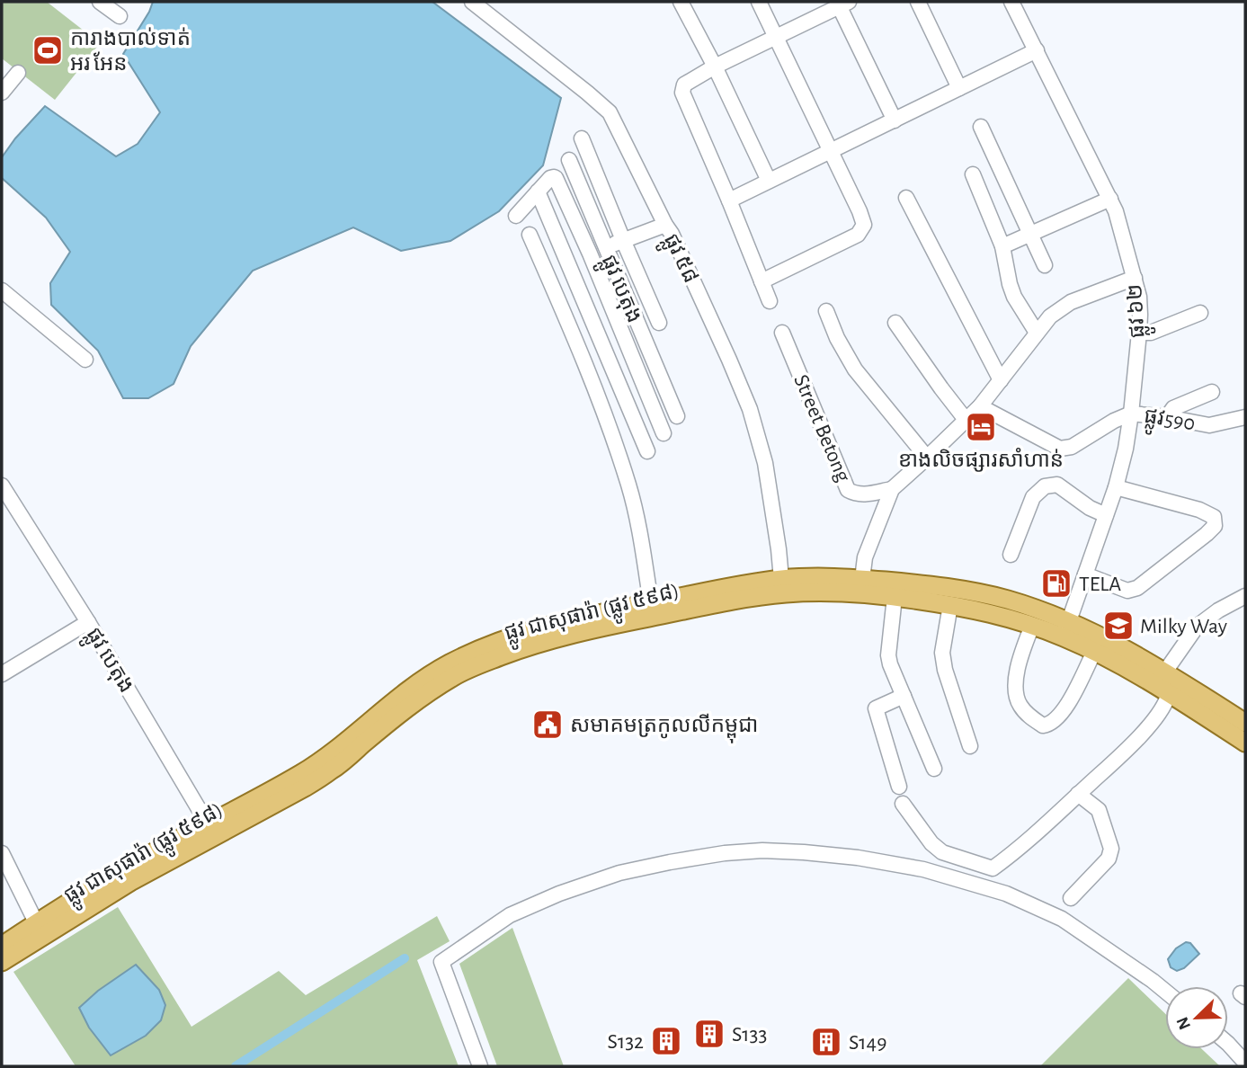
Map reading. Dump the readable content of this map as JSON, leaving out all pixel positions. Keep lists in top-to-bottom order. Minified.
{"streets":{"main road":["ផ្លូវ ជាសុផារ៉ា (ផ្លូវ ៥៩៨)"],"street":["ផ្លូវ ៥៨","ផ្លូវ បេតុង","ផ្លូវ ៦២","ផ្លូវ590","Street Betong"]},"crossings":[["ផ្លូវ ៥៨","ផ្លូវ ជាសុផារ៉ា (ផ្លូវ ៥៩៨)"],["ផ្លូវ បេតុង","ផ្លូវ ជាសុផារ៉ា (ផ្លូវ ៥៩៨)"],["ផ្លូវ ៦២","ផ្លូវ590"],["ផ្លូវ ៦២","ផ្លូវ ជាសុផារ៉ា (ផ្លូវ ៥៩៨)"]],"places":{"sports":["ការាងបាល់ទាត់ អរ អែន"],"hotel":["ខាងលិចផ្សារសាំហាន់"],"fuel station":["TELA"],"school or university":["Milky Way"],"public building":["សមាគមត្រកូលលីកម្ពុជា"],"building":["S133","S132","S149"]},"north":"bottom left"}
